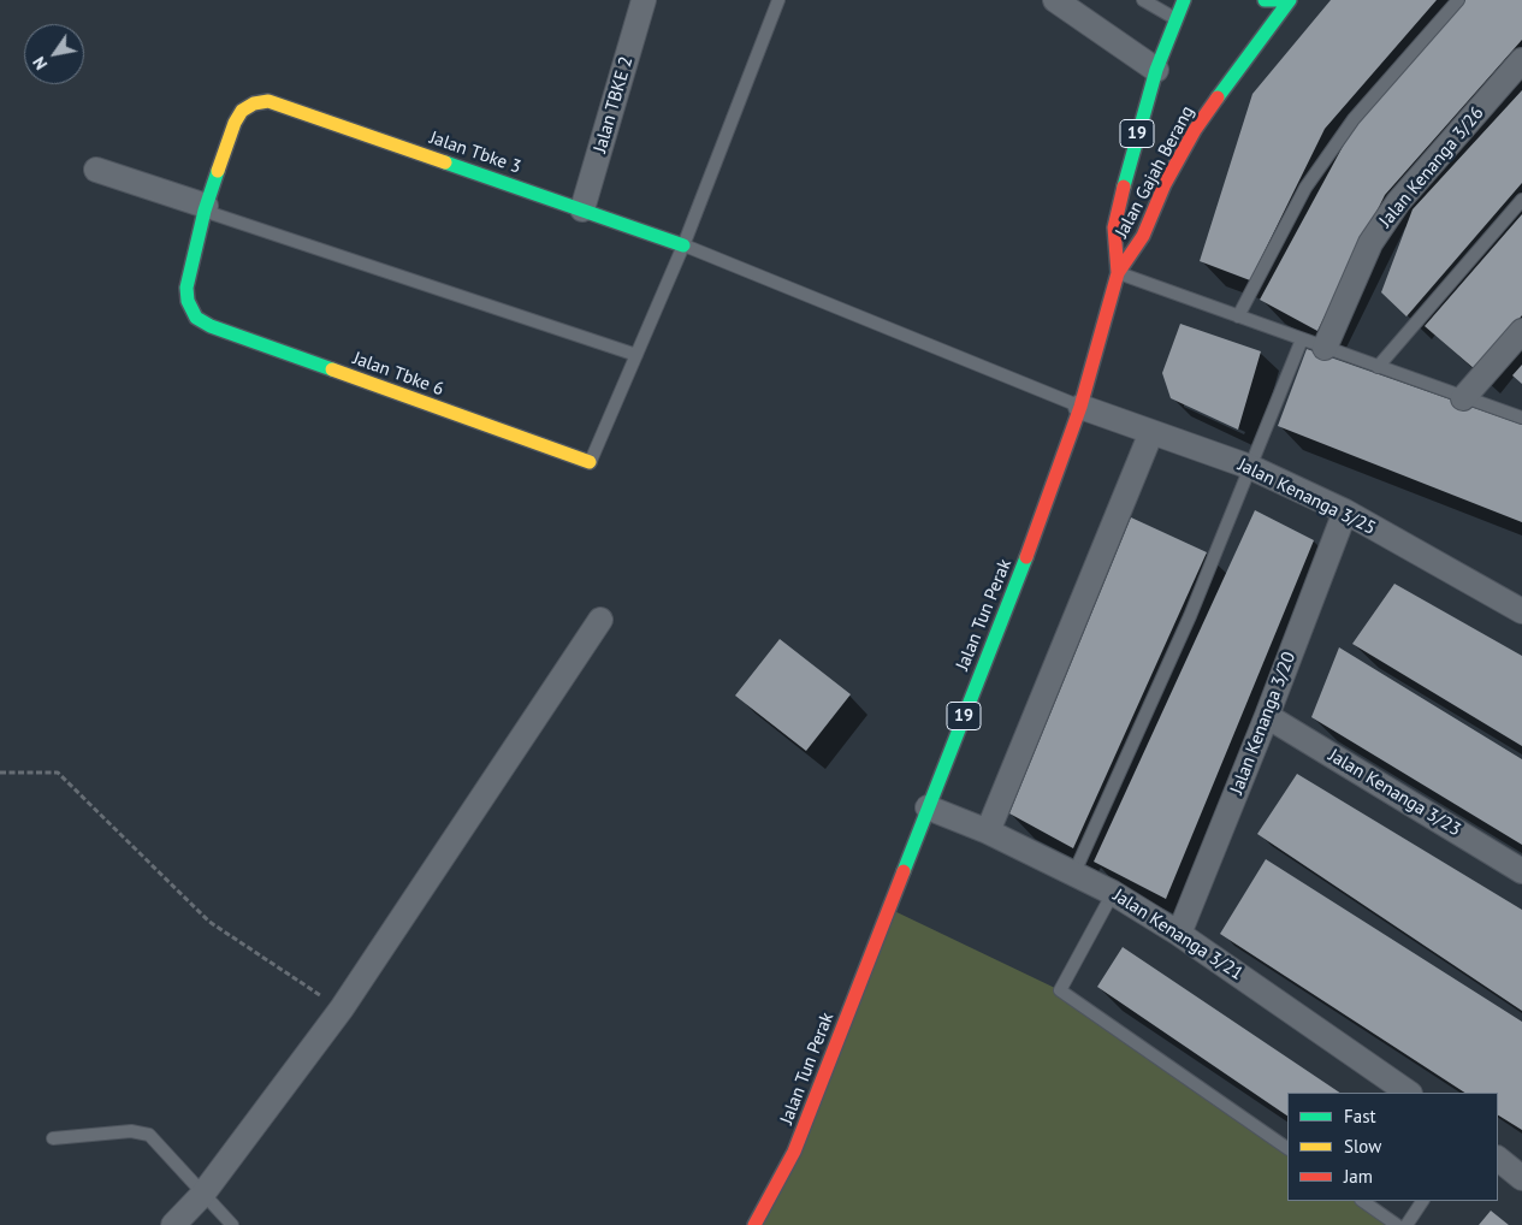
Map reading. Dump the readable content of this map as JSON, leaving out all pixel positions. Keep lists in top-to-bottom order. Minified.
{"streets":{"street":["Jalan TBKE 2","19","Jalan Tbke 3","Jalan Kenanga 3/26","Jalan Gajah Berang","Jalan Tbke 6","Jalan Kenanga 3/25","Jalan Tun Perak","Jalan Kenanga 3/20","Jalan Kenanga 3/23","Jalan Kenanga 3/21"]},"crossings":[["Jalan TBKE 2","Jalan Tbke 3"],["Jalan Tbke 3","Jalan Tbke 6"],["Jalan Gajah Berang","Jalan Tun Perak"],["Jalan Kenanga 3/25","Jalan Tun Perak"],["Jalan Kenanga 3/25","Jalan Kenanga 3/20"],["Jalan Tun Perak","Jalan Kenanga 3/21"],["Jalan Kenanga 3/20","Jalan Kenanga 3/23"],["Jalan Kenanga 3/20","Jalan Kenanga 3/21"]],"legend":["Fast","Slow","Jam"],"north":"bottom left"}
